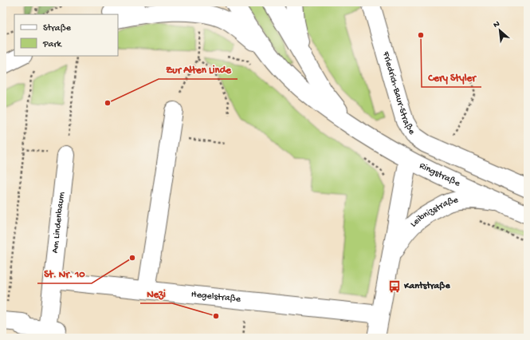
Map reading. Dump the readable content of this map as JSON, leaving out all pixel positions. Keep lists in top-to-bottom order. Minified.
{"streets":{"street":["Friedrich-Baur-Straße","Ringstraße","Leibnizstraße","Am Lindenbaum","Hegelstraße"]},"crossings":[["Ringstraße","Leibnizstraße"],["Leibnizstraße","Hegelstraße"],["Am Lindenbaum","Hegelstraße"]],"places":{"other":["Cery Styler","Zur Alten Linde","St. Nr. 10","Nezi"],"bus stop":["Kantstraße"]},"legend":["Straße","Park"],"north":"top left"}
